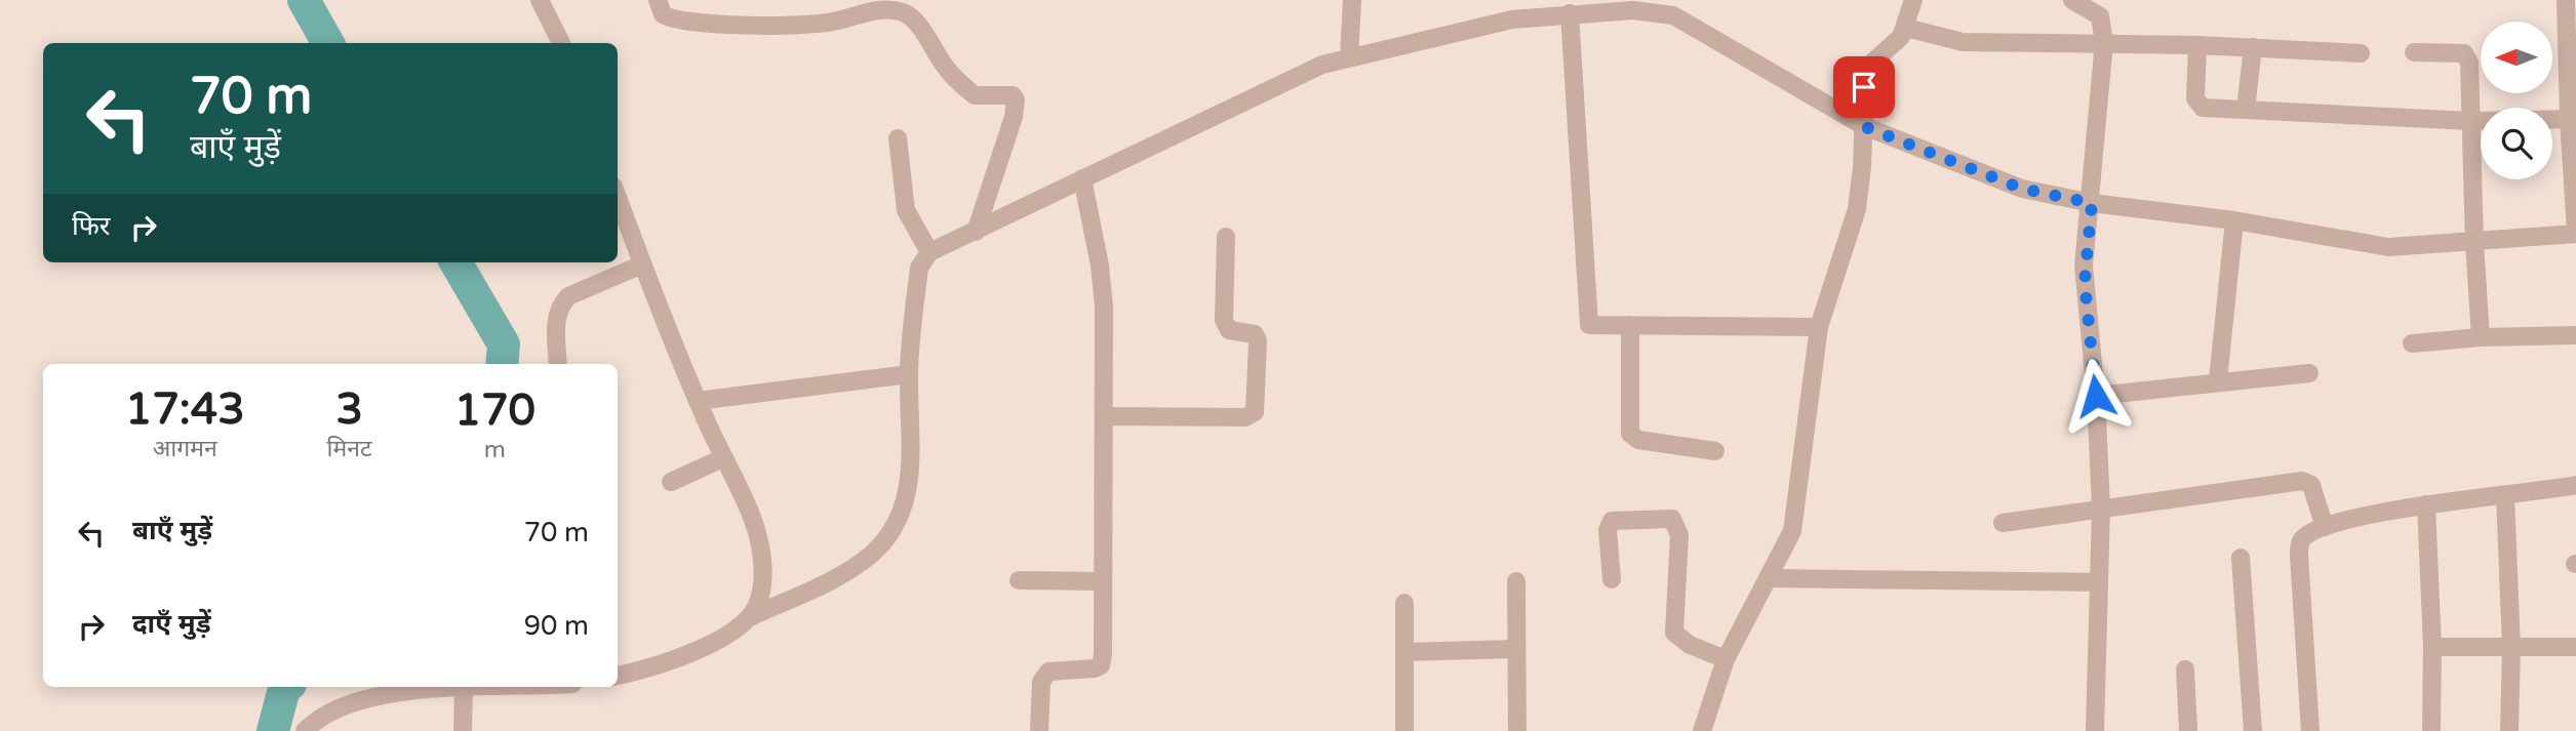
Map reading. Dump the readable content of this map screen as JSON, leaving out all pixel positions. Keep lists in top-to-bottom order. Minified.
{"north":"left","page":{"turn":["70 m","बाएँ मुड़ें"],"then":"फिर","eta":["17:43","आगमन","3","मिनट","170","m"],"list":[{"name":"बाएँ मुड़ें","value":"70 m"},{"name":"दाएँ मुड़ें","value":"90 m"}]}}
